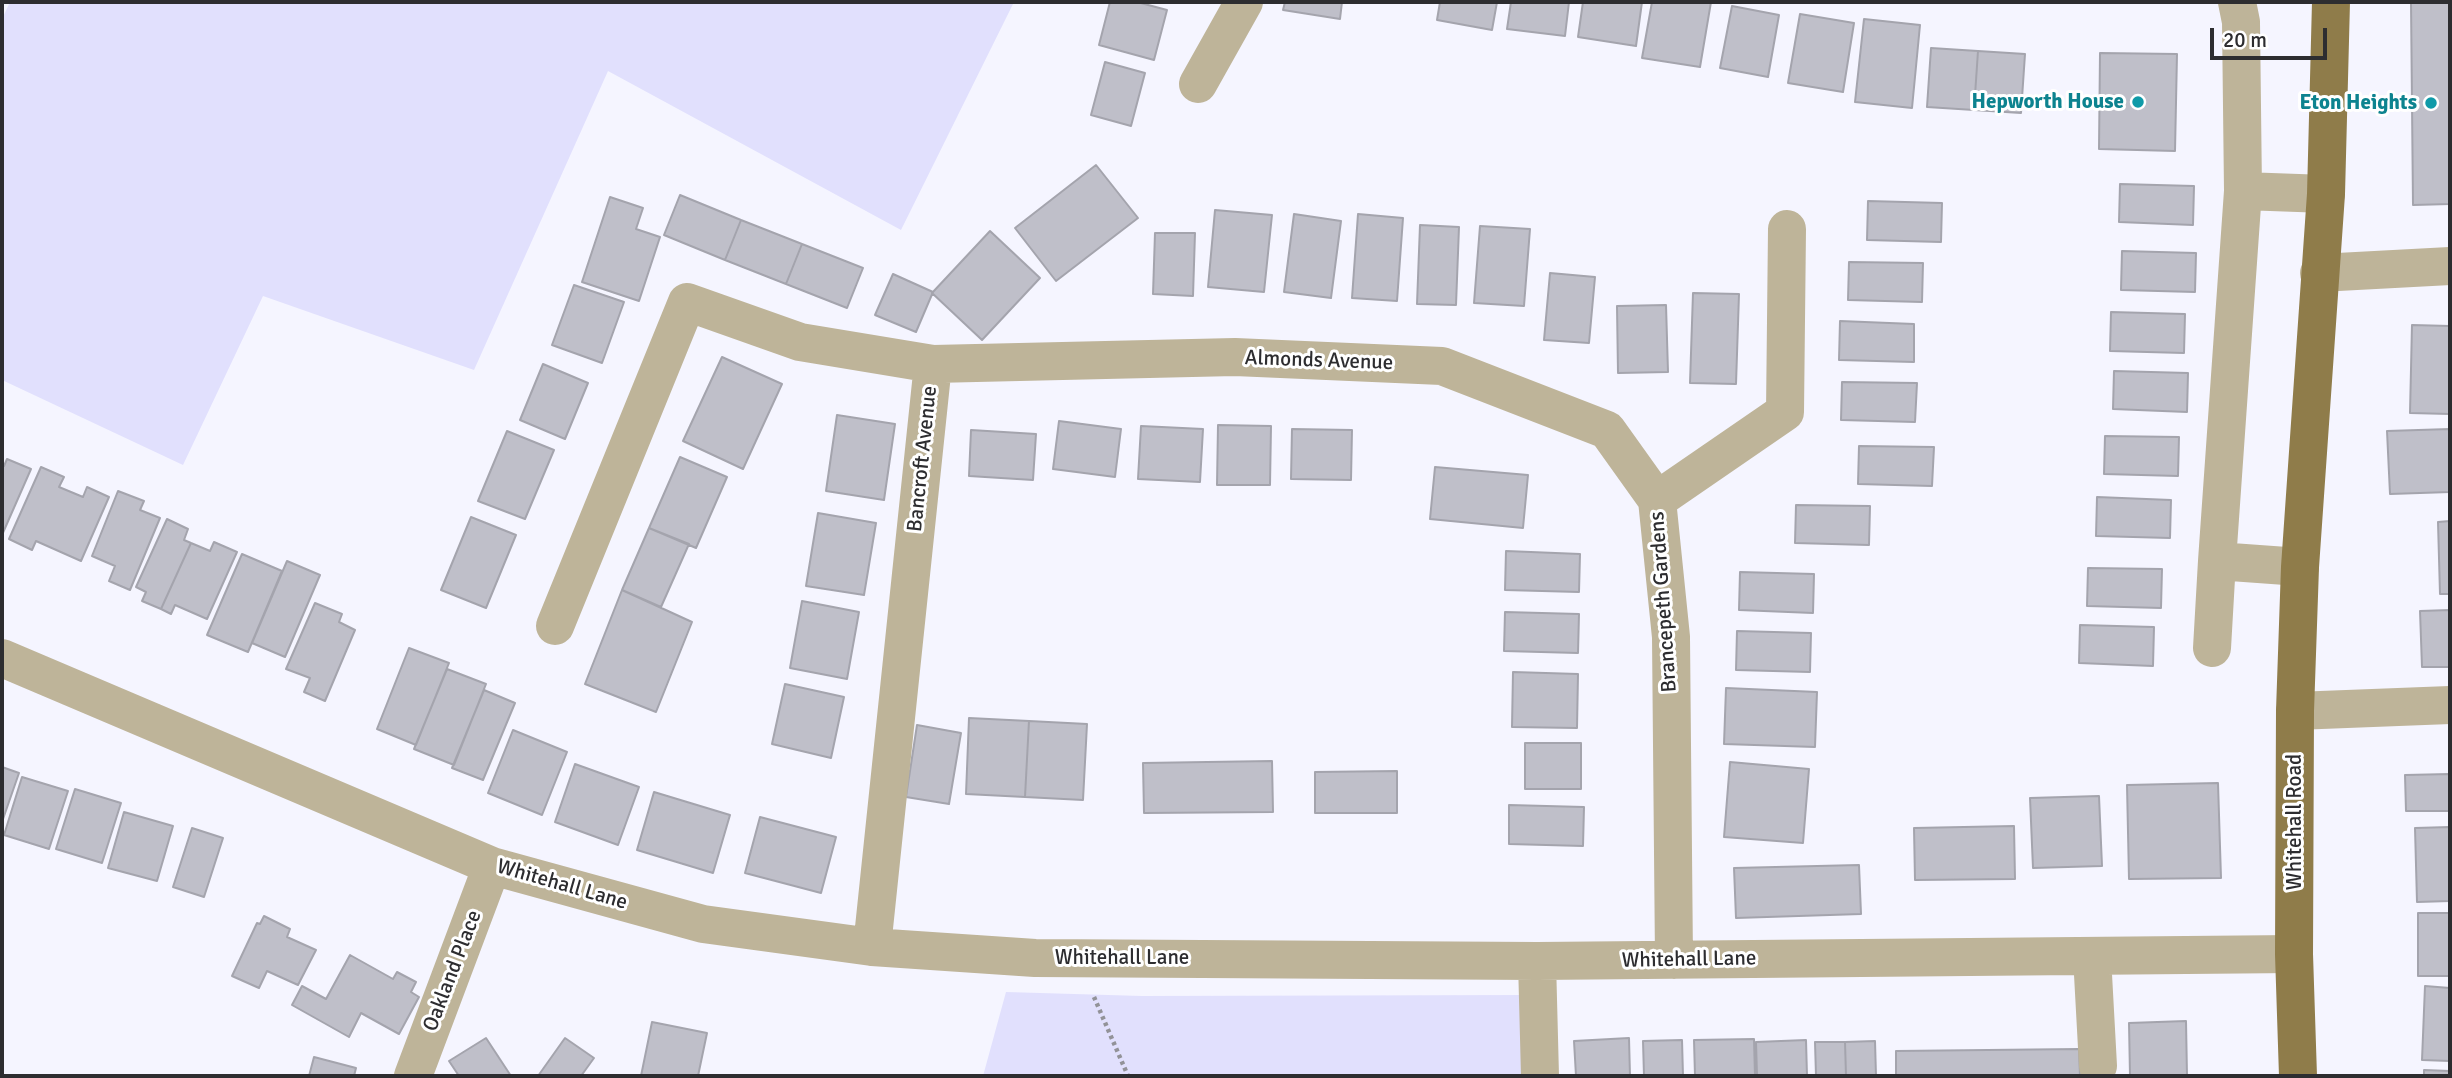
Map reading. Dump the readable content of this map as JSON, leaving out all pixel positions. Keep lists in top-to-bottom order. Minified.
{"streets":{"main road":["Whitehall Road"],"street":["Almonds Avenue","Bancroft Avenue","Brancepeth Gardens","Whitehall Lane","Oakland Place"]},"crossings":[["Almonds Avenue","Bancroft Avenue"],["Almonds Avenue","Brancepeth Gardens"],["Bancroft Avenue","Whitehall Lane"],["Brancepeth Gardens","Whitehall Lane"],["Whitehall Road","Whitehall Lane"],["Whitehall Lane","Oakland Place"]],"places":["Hepworth House","Eton Heights"],"scale_bar":"20 m"}
